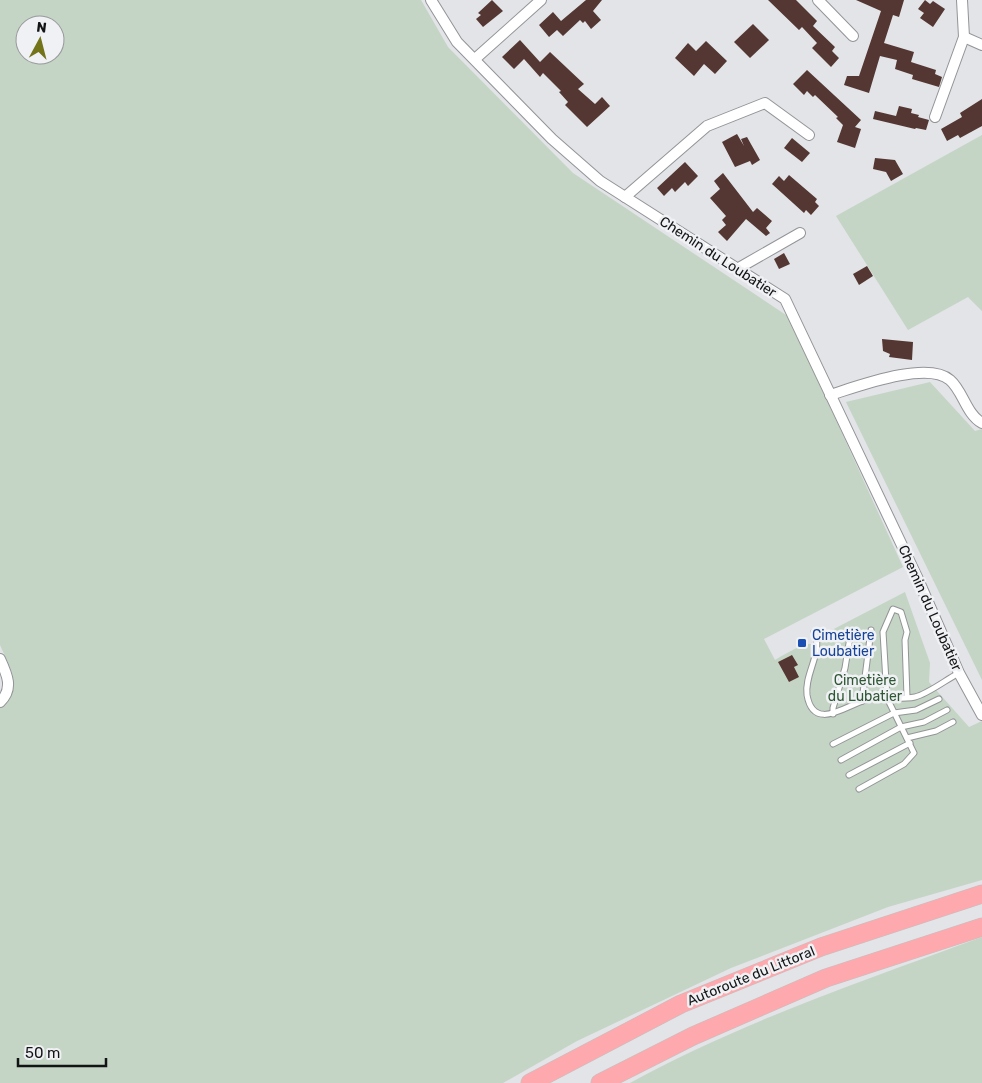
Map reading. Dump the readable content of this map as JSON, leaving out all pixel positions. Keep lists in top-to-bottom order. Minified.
{"streets":{"highway":["Autoroute du Littoral"],"street":["Chemin du Loubatier"]},"parks":["Cimetière du Lubatier"],"places":{"transit":["Cimetière Loubatier"]},"scale_bar":"50 m","north":"top"}
